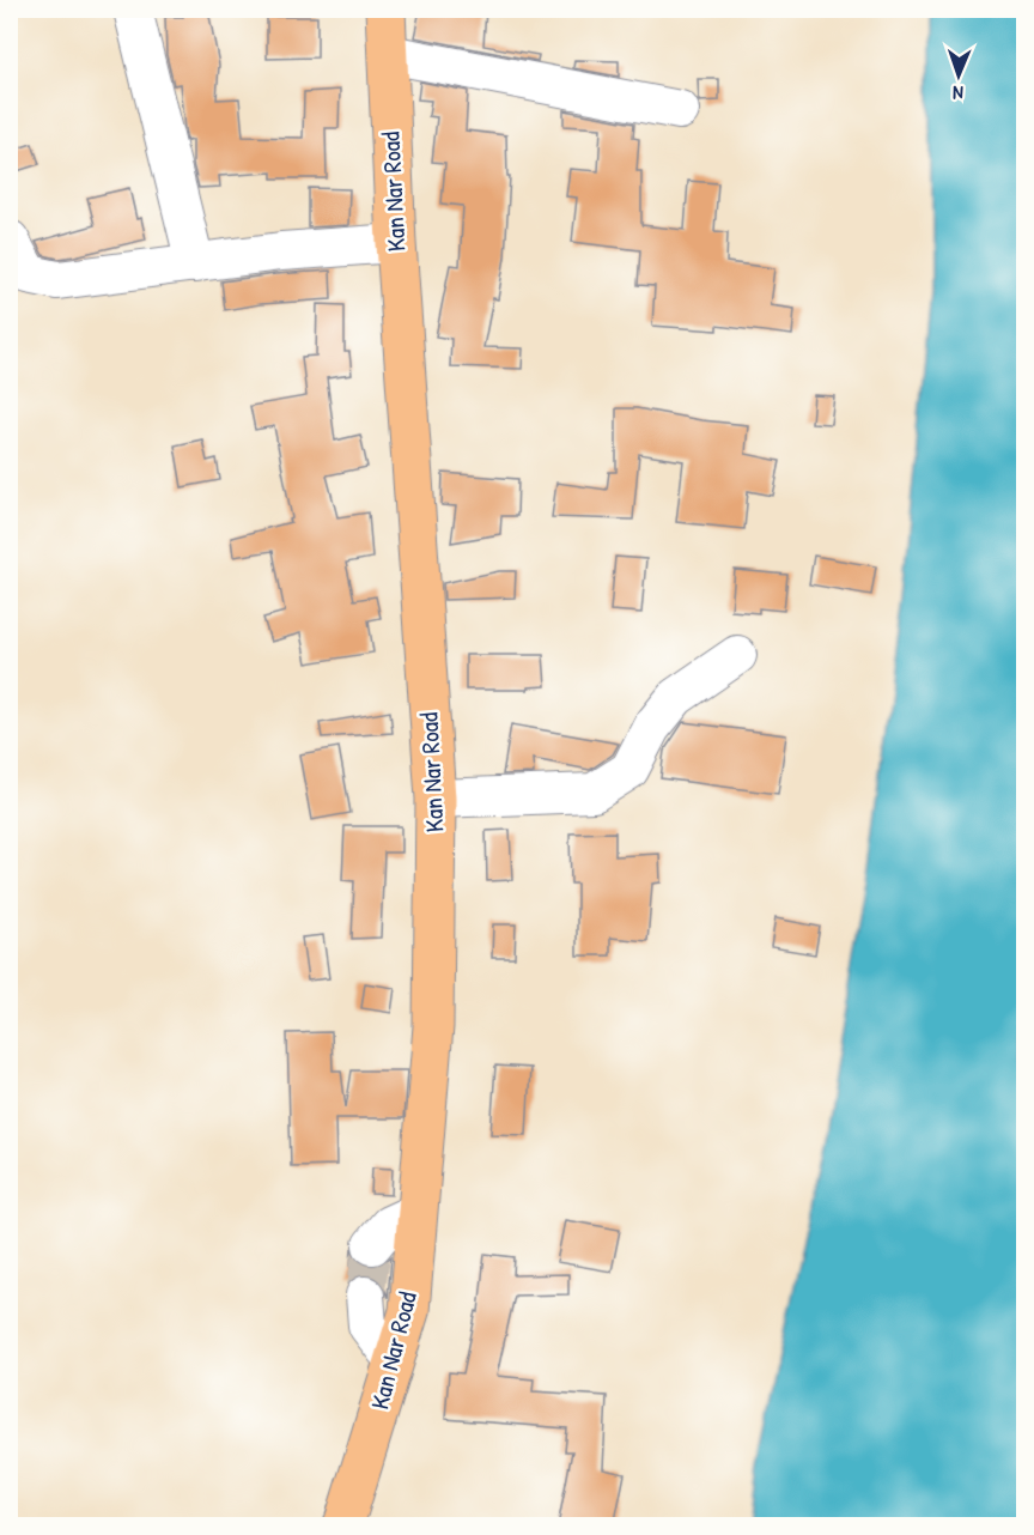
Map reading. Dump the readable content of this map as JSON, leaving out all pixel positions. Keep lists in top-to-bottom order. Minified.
{"streets":{"main road":["Kan Nar Road"]},"north":"bottom"}
